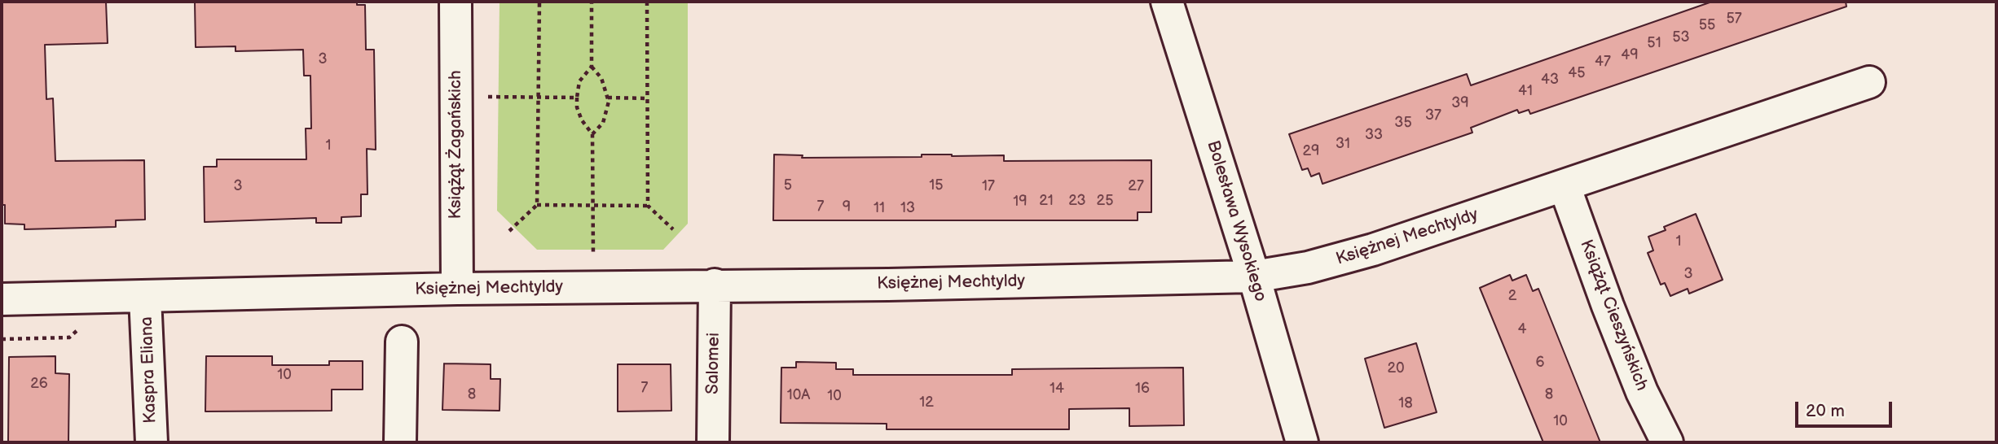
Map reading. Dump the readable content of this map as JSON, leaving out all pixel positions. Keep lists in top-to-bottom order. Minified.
{"streets":{"street":["Książąt Żagańskich","Bolesława Wysokiego","Księżnej Mechtyldy","Książąt Cieszyńskich","Salomei","Kaspra Eliana"]},"crossings":[["Książąt Żagańskich","Księżnej Mechtyldy"],["Bolesława Wysokiego","Księżnej Mechtyldy"],["Księżnej Mechtyldy","Książąt Cieszyńskich"],["Księżnej Mechtyldy","Salomei"],["Księżnej Mechtyldy","Kaspra Eliana"]],"house_numbers":["57","55","53","51","49","3","47","45","43","41","39","37","35","33","31","1","29","5","15","3","17","27","21","23","25","19","7","9","11","13","1","3","2","4","6","20","10","26","7","14","16","8","8","10A","10","12","18","10"],"scale_bar":"20 m"}
